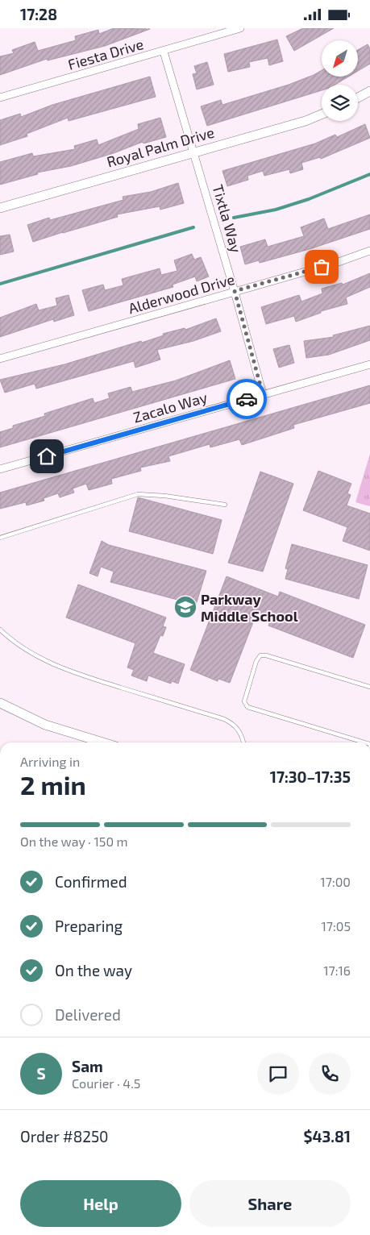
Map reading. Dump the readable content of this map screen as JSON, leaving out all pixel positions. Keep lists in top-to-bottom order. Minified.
{"streets":{"street":["Fiesta Drive","Royal Palm Drive","Tixtla Way","Alderwood Drive","Zacalo Way"]},"crossings":[["Fiesta Drive","Tixtla Way"],["Royal Palm Drive","Tixtla Way"],["Tixtla Way","Alderwood Drive"],["Tixtla Way","Zacalo Way"]],"places":{"school or university":["Parkway Middle School"]},"north":"bottom left","page":{"status":"17:28","heading":["2 min","Arriving in","17:30–17:35"],"panel":["Sam","Courier · 4.5","Order #8250","$43.81"],"bar":"On the way · 150 m","list":[["Confirmed","17:00"],["Preparing","17:05"],["On the way","17:16"],"Delivered"],"round":"S","buttons":["Help","Share"]}}
